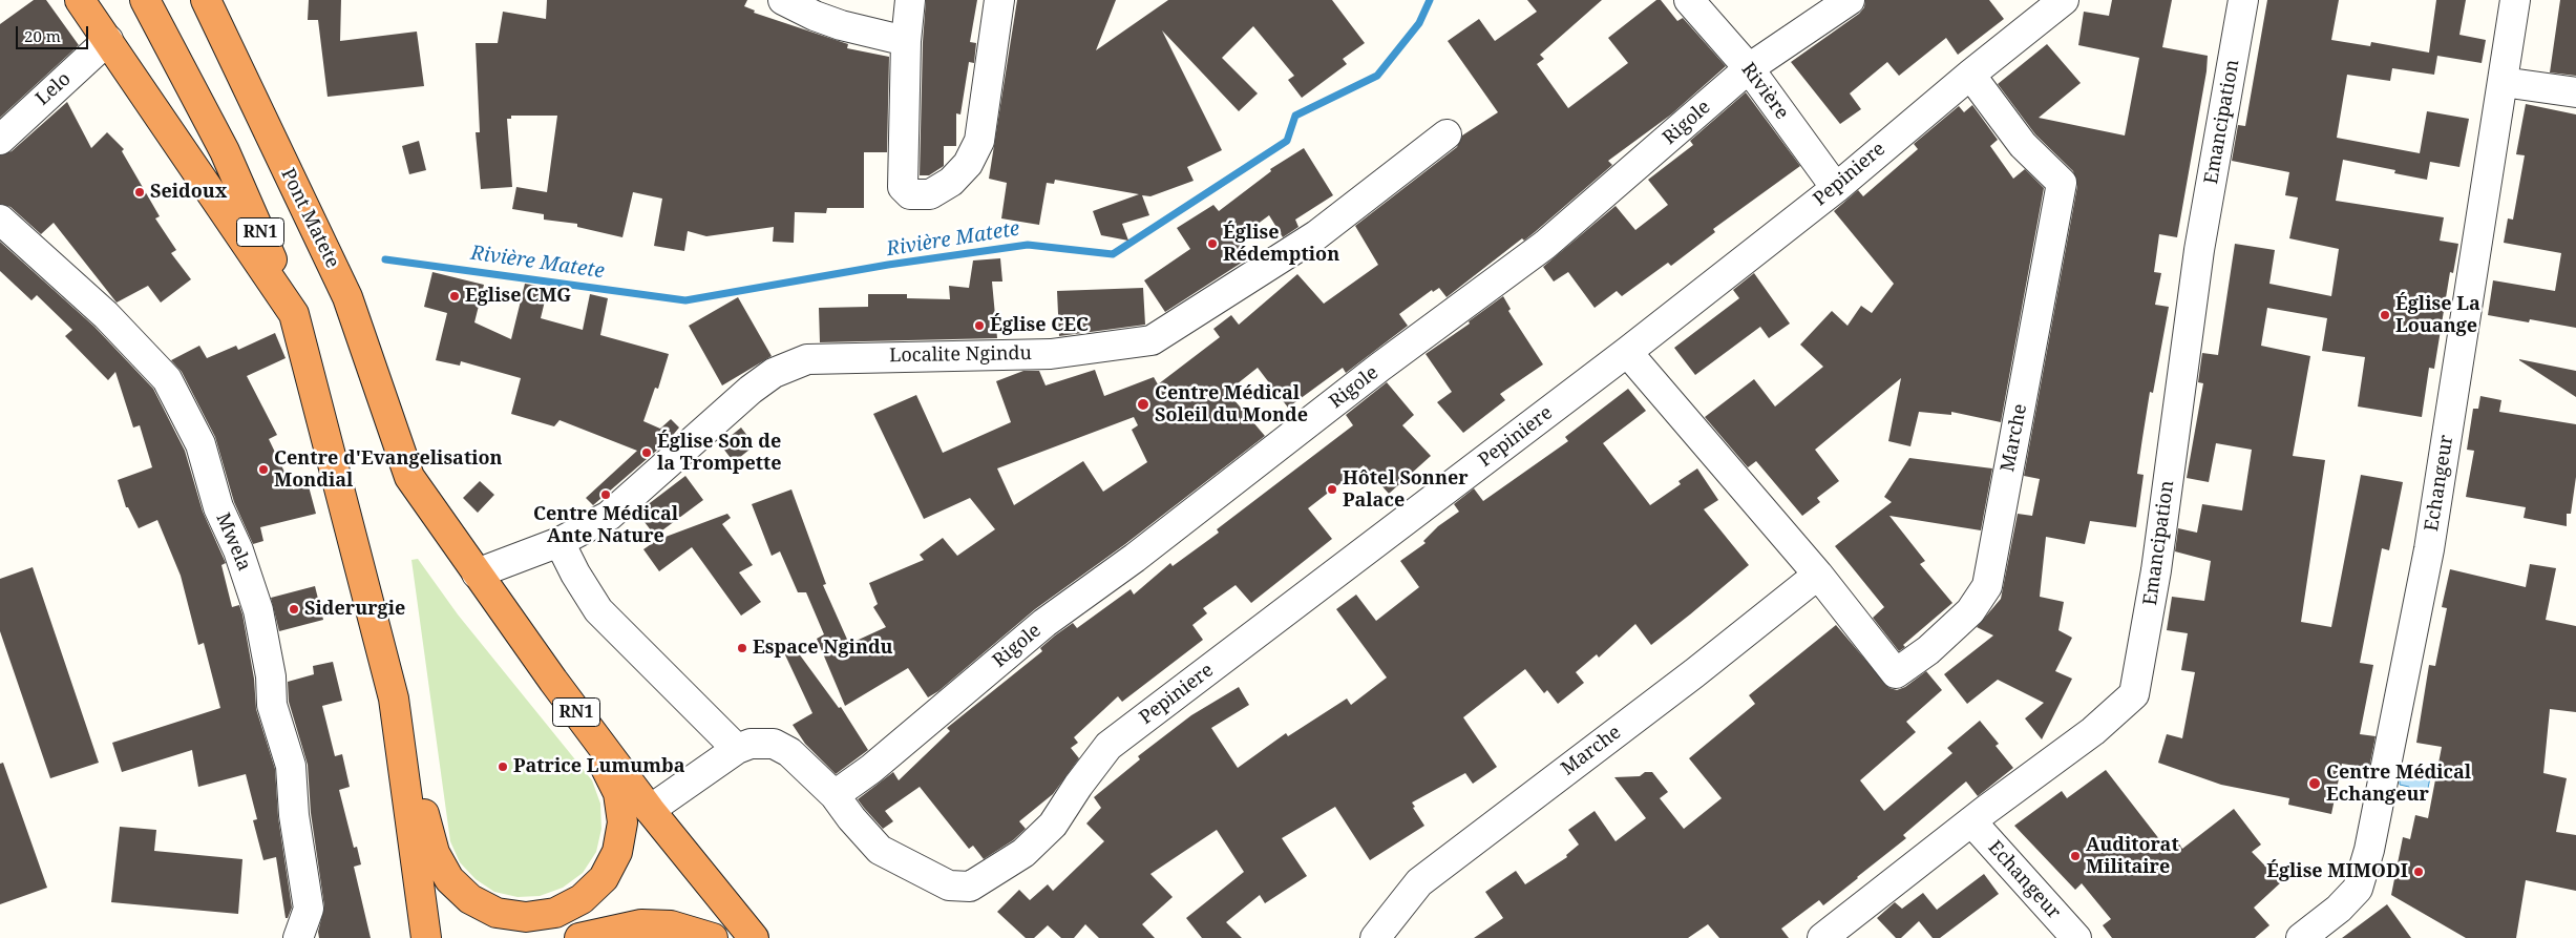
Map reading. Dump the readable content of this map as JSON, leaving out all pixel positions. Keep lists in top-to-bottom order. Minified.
{"streets":{"highway":["Pont Matete","RN1"],"street":["Lelo","Rivière","Emancipation","Rigole","Pepiniere","Localite Ngindu","Marche","Echangeur","Mwela"]},"crossings":[["Rivière","Rigole"],["Rivière","Pepiniere"],["Emancipation","Echangeur"],["Rigole","Pepiniere"],["Pepiniere","Marche"],["Pont Matete","RN1"],["Pont Matete","Localite Ngindu"],["RN1","Localite Ngindu"]],"water":["Rivière Matete"],"places":["Seidoux","Église Rédemption","Eglise CMG","Église La Louange","Église CEC","Centre Médical Soleil du Monde","Église Son de la Trompette","Centre d'Evangelisation Mondial","Hôtel Sonner Palace","Centre Médical Ante Nature","Siderurgie","Espace Ngindu","Patrice Lumumba","Centre Médical Echangeur","Auditorat Militaire","Église MIMODI"],"scale_bar":"20 m"}
